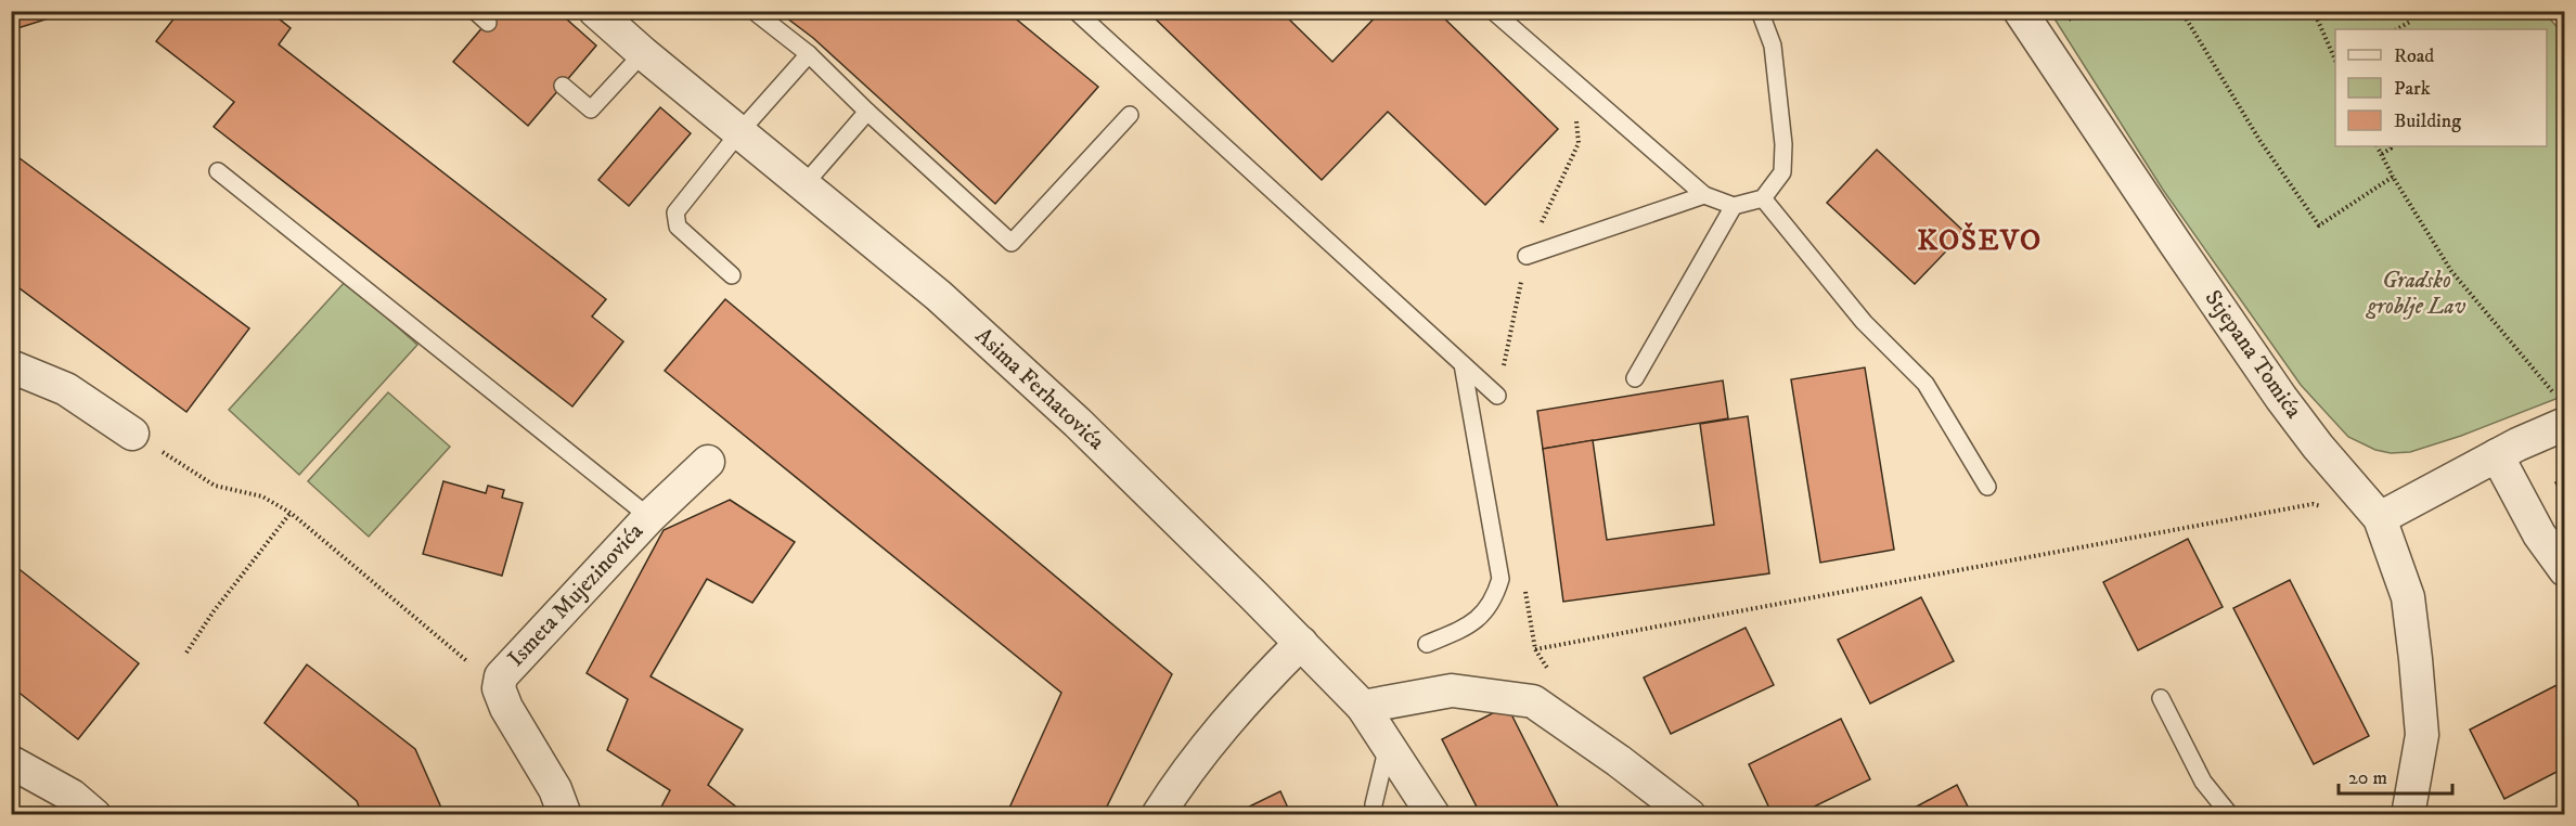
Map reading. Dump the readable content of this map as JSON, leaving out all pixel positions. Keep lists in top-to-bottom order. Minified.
{"streets":{"street":["Stjepana Tomića","Asima Ferhatovića","Ismeta Mujezinovića"]},"districts":["KOŠEVO"],"parks":["Gradsko groblje Lav"],"legend":["Road","Park","Building"],"scale_bar":"20 m"}
